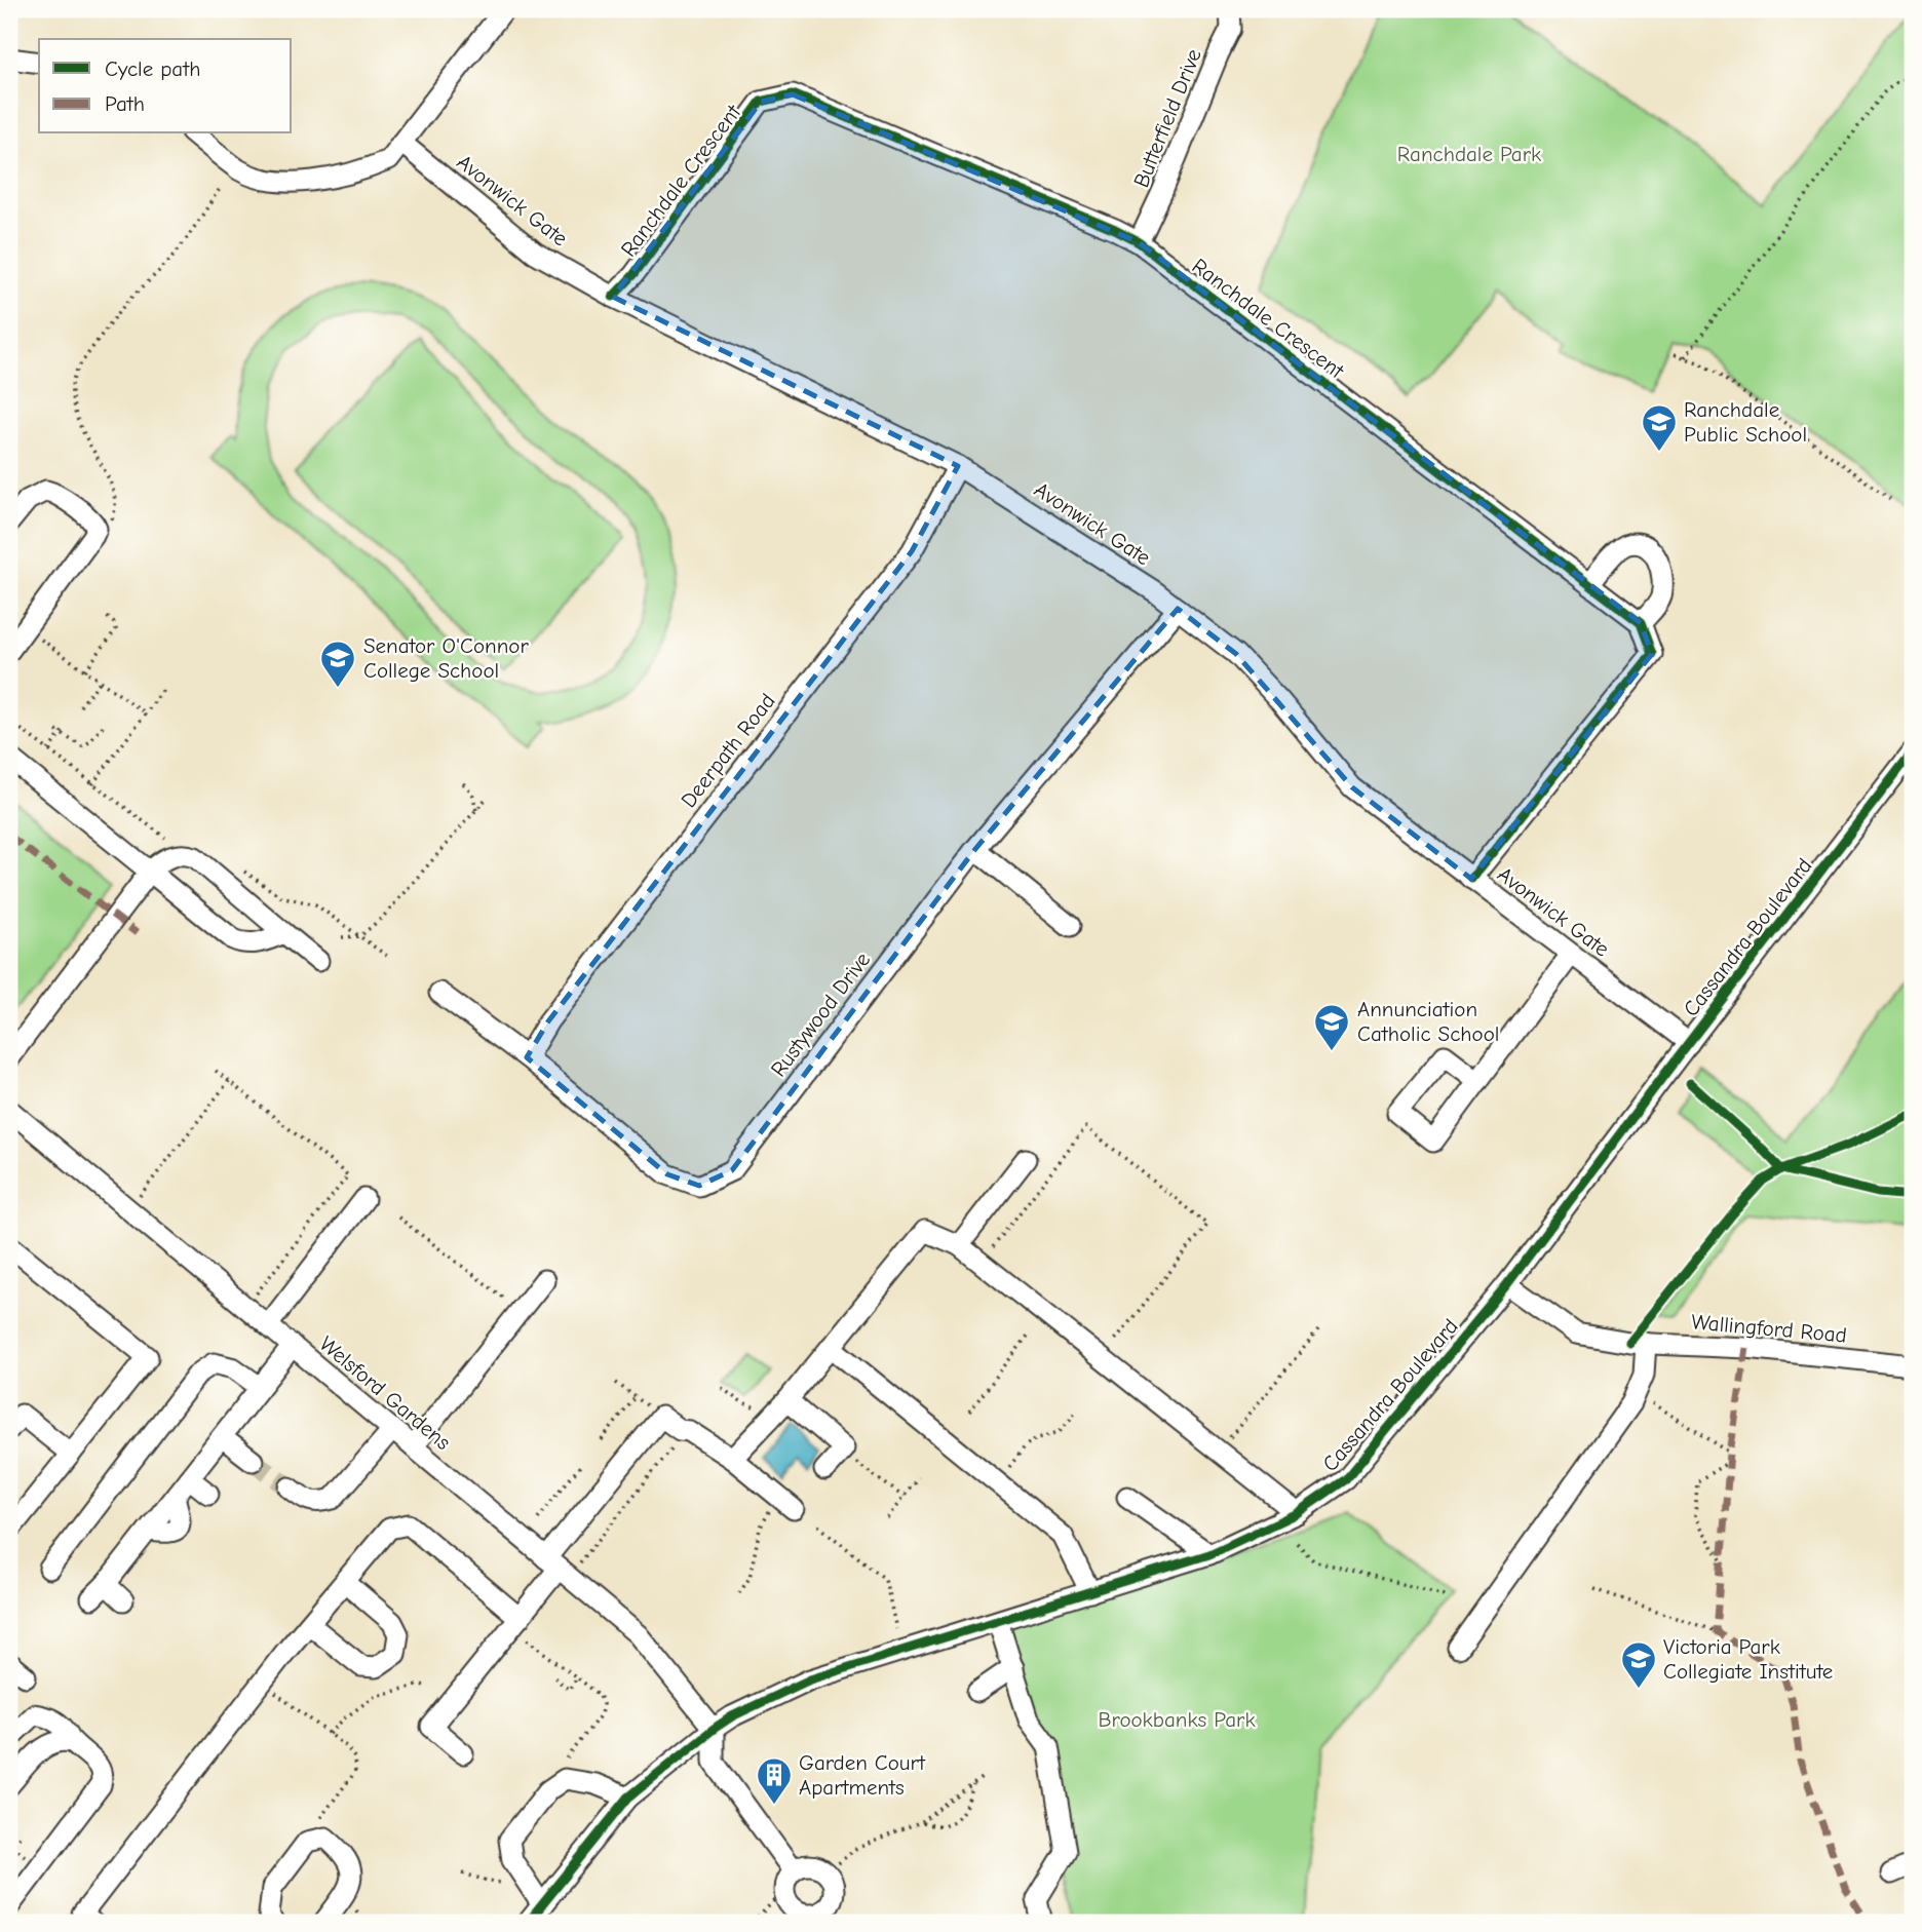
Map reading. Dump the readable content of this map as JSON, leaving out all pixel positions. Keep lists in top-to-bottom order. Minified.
{"streets":{"street":["Butterfield Drive","Ranchdale Crescent","Avonwick Gate","Deerpath Road","Cassandra Boulevard","Rustywood Drive","Wallingford Road","Welsford Gardens"]},"crossings":[["Butterfield Drive","Ranchdale Crescent"],["Ranchdale Crescent","Avonwick Gate"],["Avonwick Gate","Deerpath Road"],["Avonwick Gate","Cassandra Boulevard"],["Avonwick Gate","Rustywood Drive"],["Deerpath Road","Rustywood Drive"],["Cassandra Boulevard","Wallingford Road"],["Cassandra Boulevard","Welsford Gardens"]],"parks":["Ranchdale Park","Brookbanks Park"],"places":{"school or university":["Ranchdale Public School","Senator O'Connor College School","Annunciation Catholic School","Victoria Park Collegiate Institute"],"building":["Garden Court Apartments"]},"legend":["Cycle path","Path"]}
